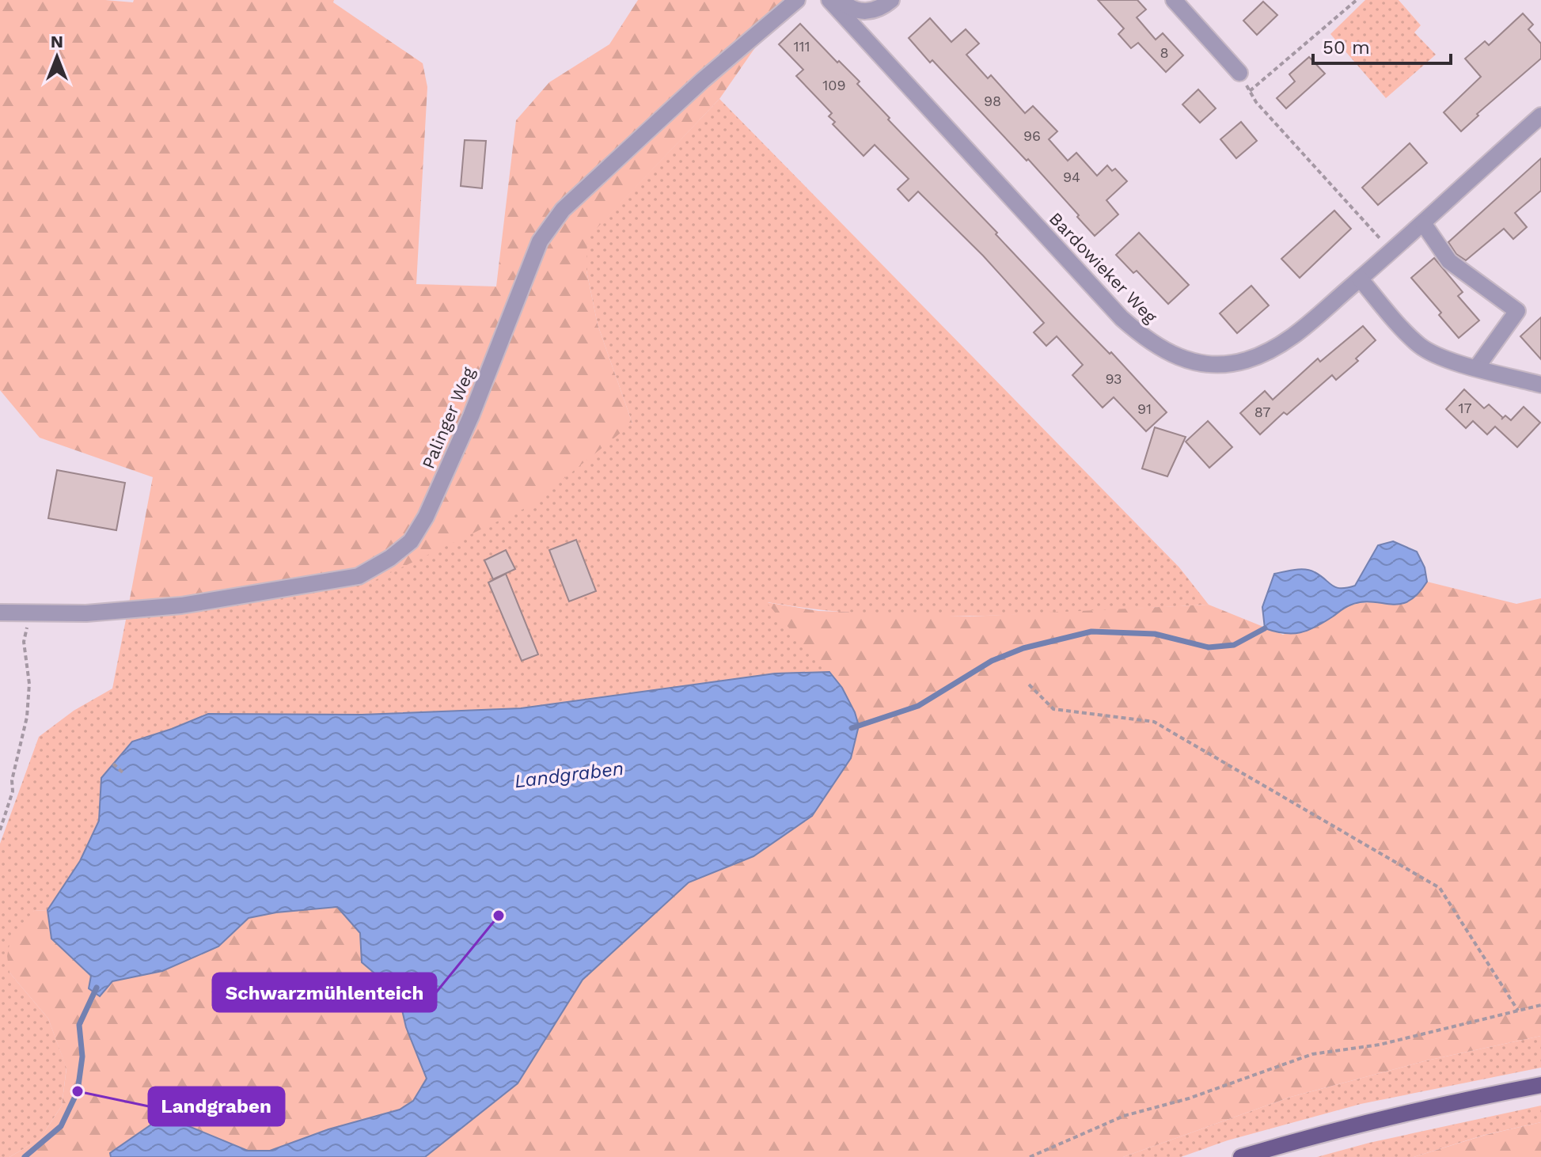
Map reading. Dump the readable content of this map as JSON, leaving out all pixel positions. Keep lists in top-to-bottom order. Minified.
{"streets":{"street":["Bardowieker Weg","Palinger Weg"]},"water":["Landgraben"],"places":["Schwarzmühlenteich","Landgraben"],"house_numbers":["111","8","109","98","96","94","93","17","91","87"],"scale_bar":"50 m","north":"top"}
